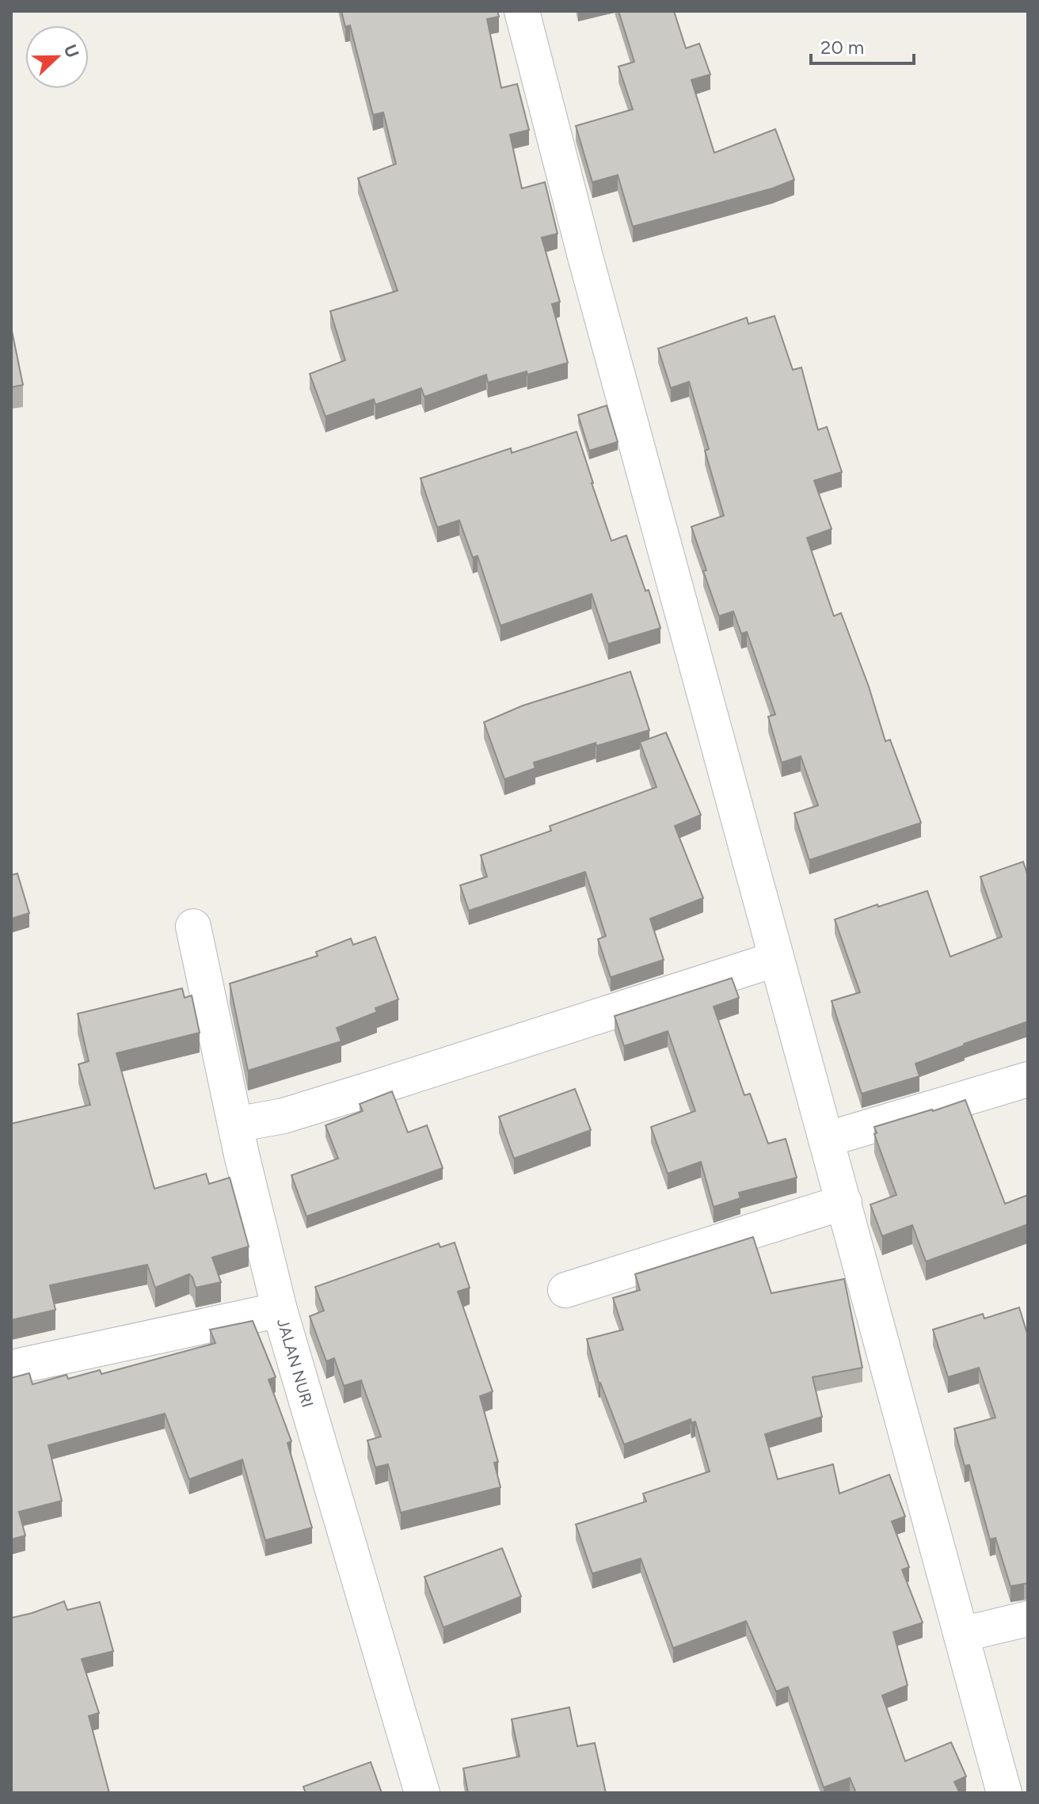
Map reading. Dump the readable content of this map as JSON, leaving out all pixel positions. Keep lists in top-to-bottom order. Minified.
{"streets":{"street":["JALAN NURI"]},"scale_bar":"20 m","north":"right"}
